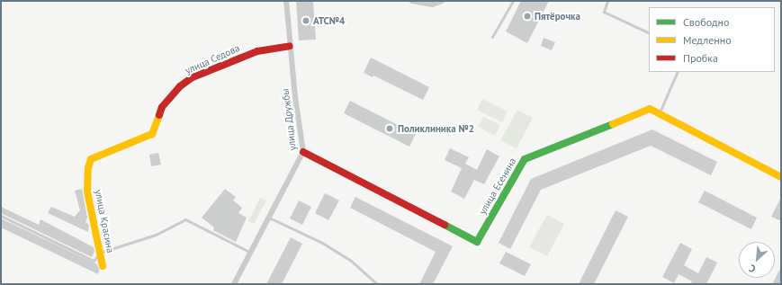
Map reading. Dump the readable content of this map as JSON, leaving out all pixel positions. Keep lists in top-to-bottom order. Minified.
{"streets":{"street":["улица Седова","улица Дружбы","улица Есенина","улица Красина"]},"crossings":[["улица Седова","улица Дружбы"],["улица Седова","улица Красина"],["улица Дружбы","улица Есенина"]],"places":["Пятёрочка","АТС№4","Поликлиника №2"],"legend":["Свободно","Медленно","Пробка"],"north":"bottom left"}
